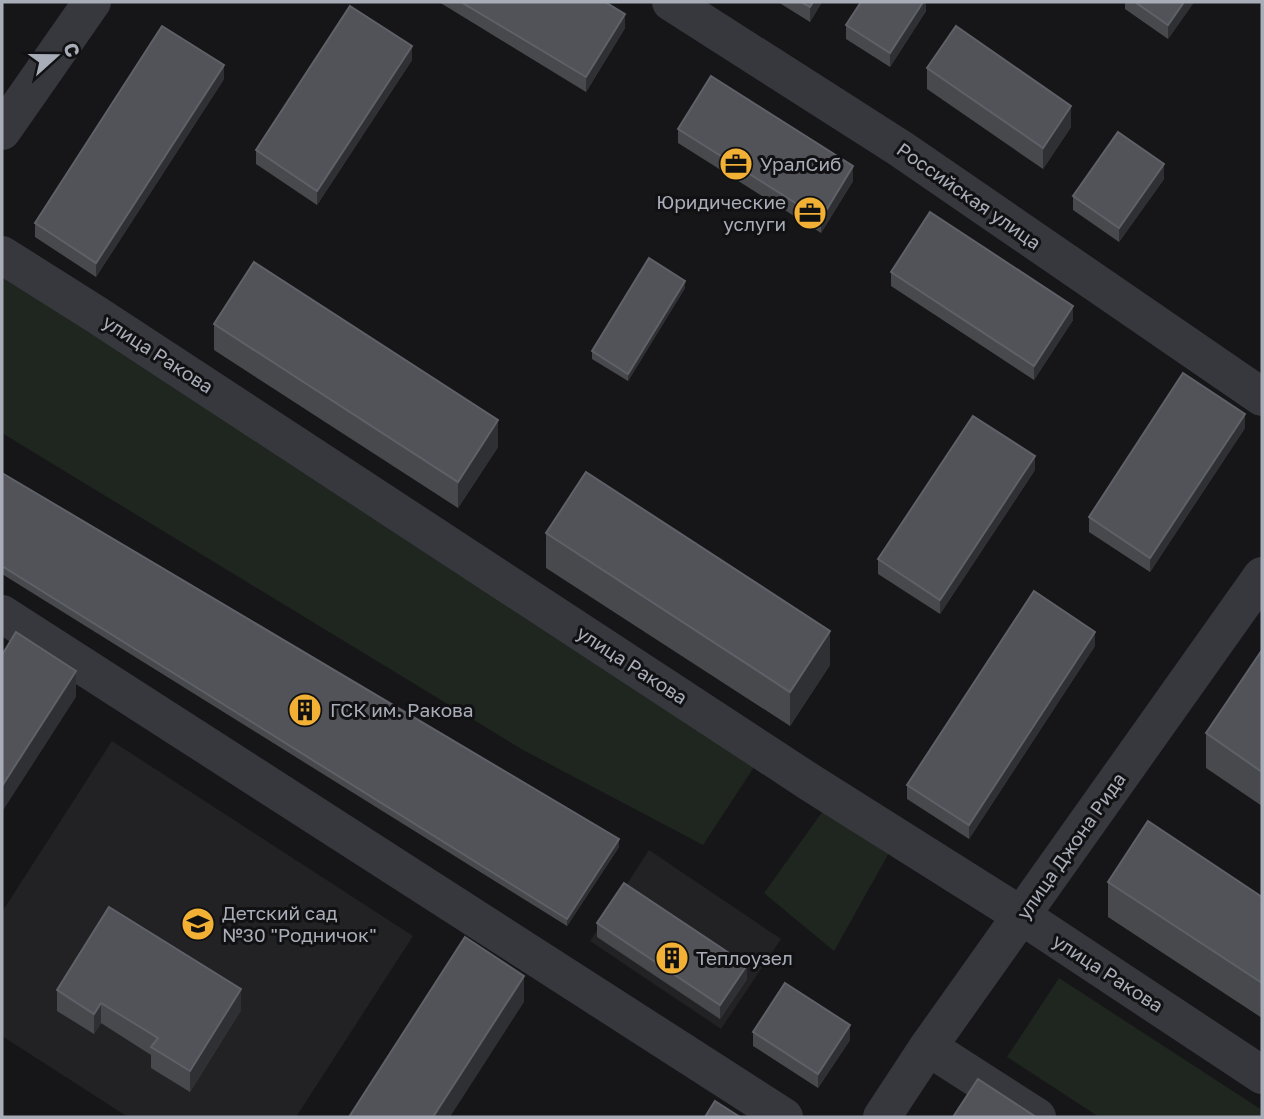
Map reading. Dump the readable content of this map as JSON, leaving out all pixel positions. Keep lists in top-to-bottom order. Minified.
{"streets":{"street":["Российская улица","улица Ракова","улица Джона Рида"]},"crossings":[["улица Ракова","улица Джона Рида"]],"places":{"office":["УралСиб","Юридические услуги"],"building":["ГСК им. Ракова","Теплоузел"],"school or university":["Детский сад №30 \"Родничок\""]},"north":"right"}
